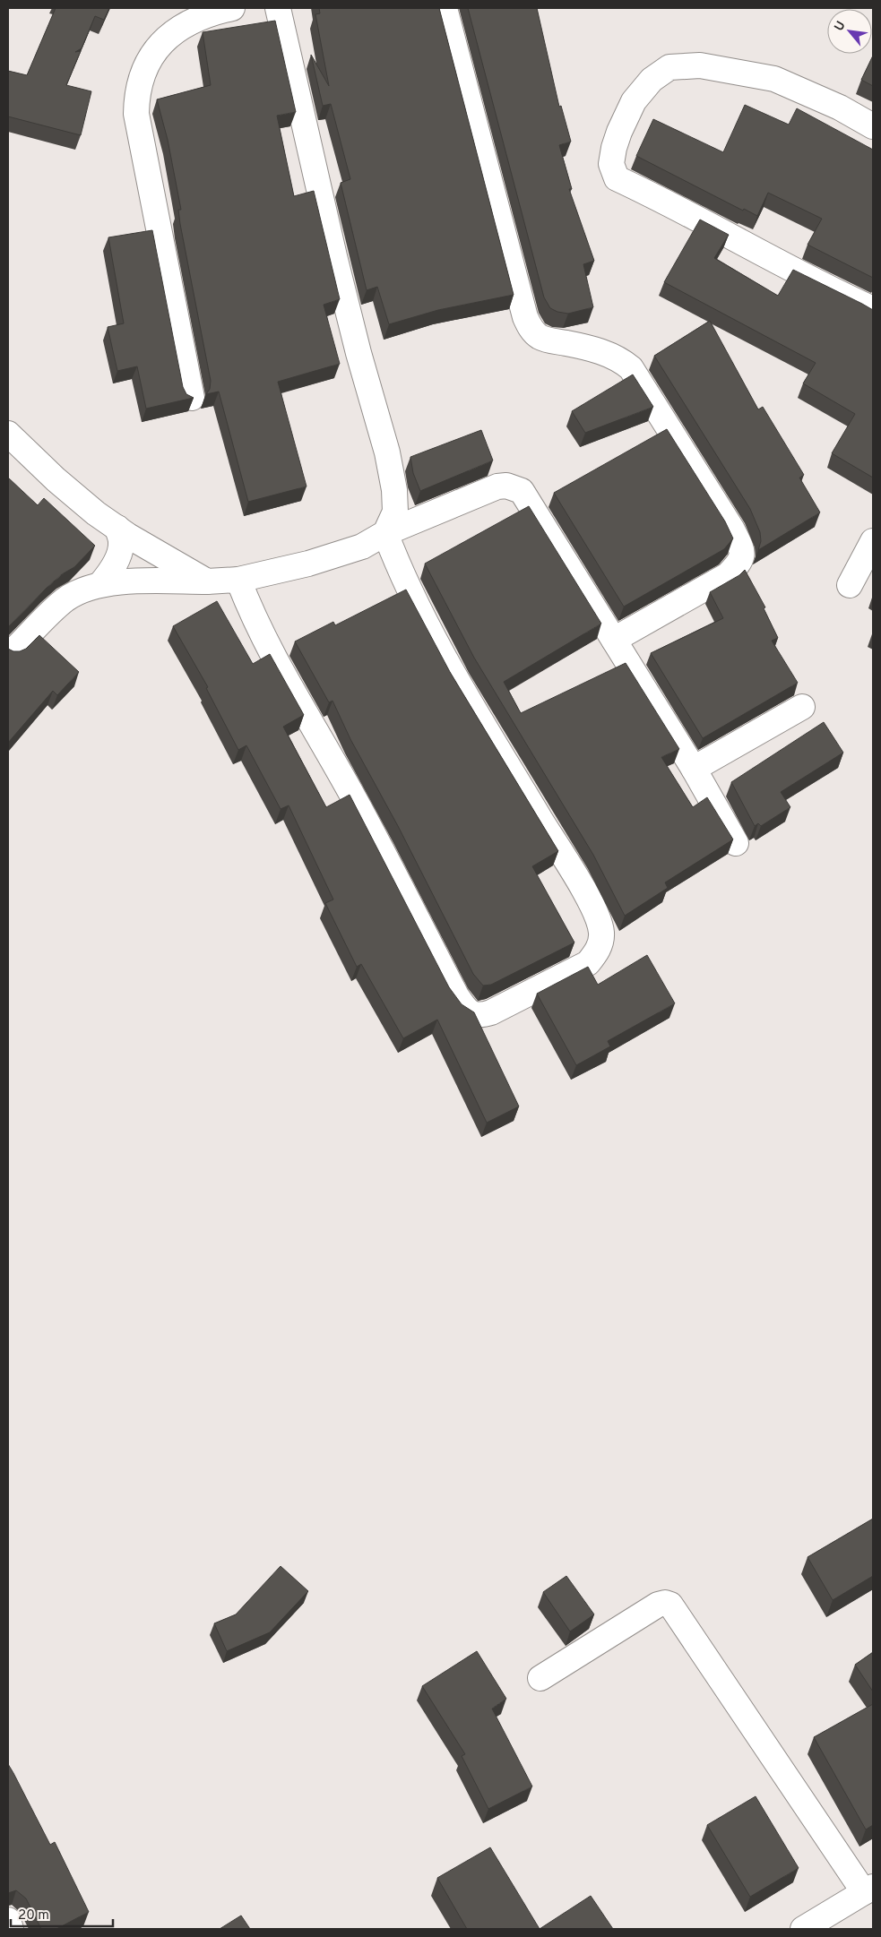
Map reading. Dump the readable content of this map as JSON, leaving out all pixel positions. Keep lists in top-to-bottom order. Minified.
{"scale_bar":"20 m","north":"top left"}
